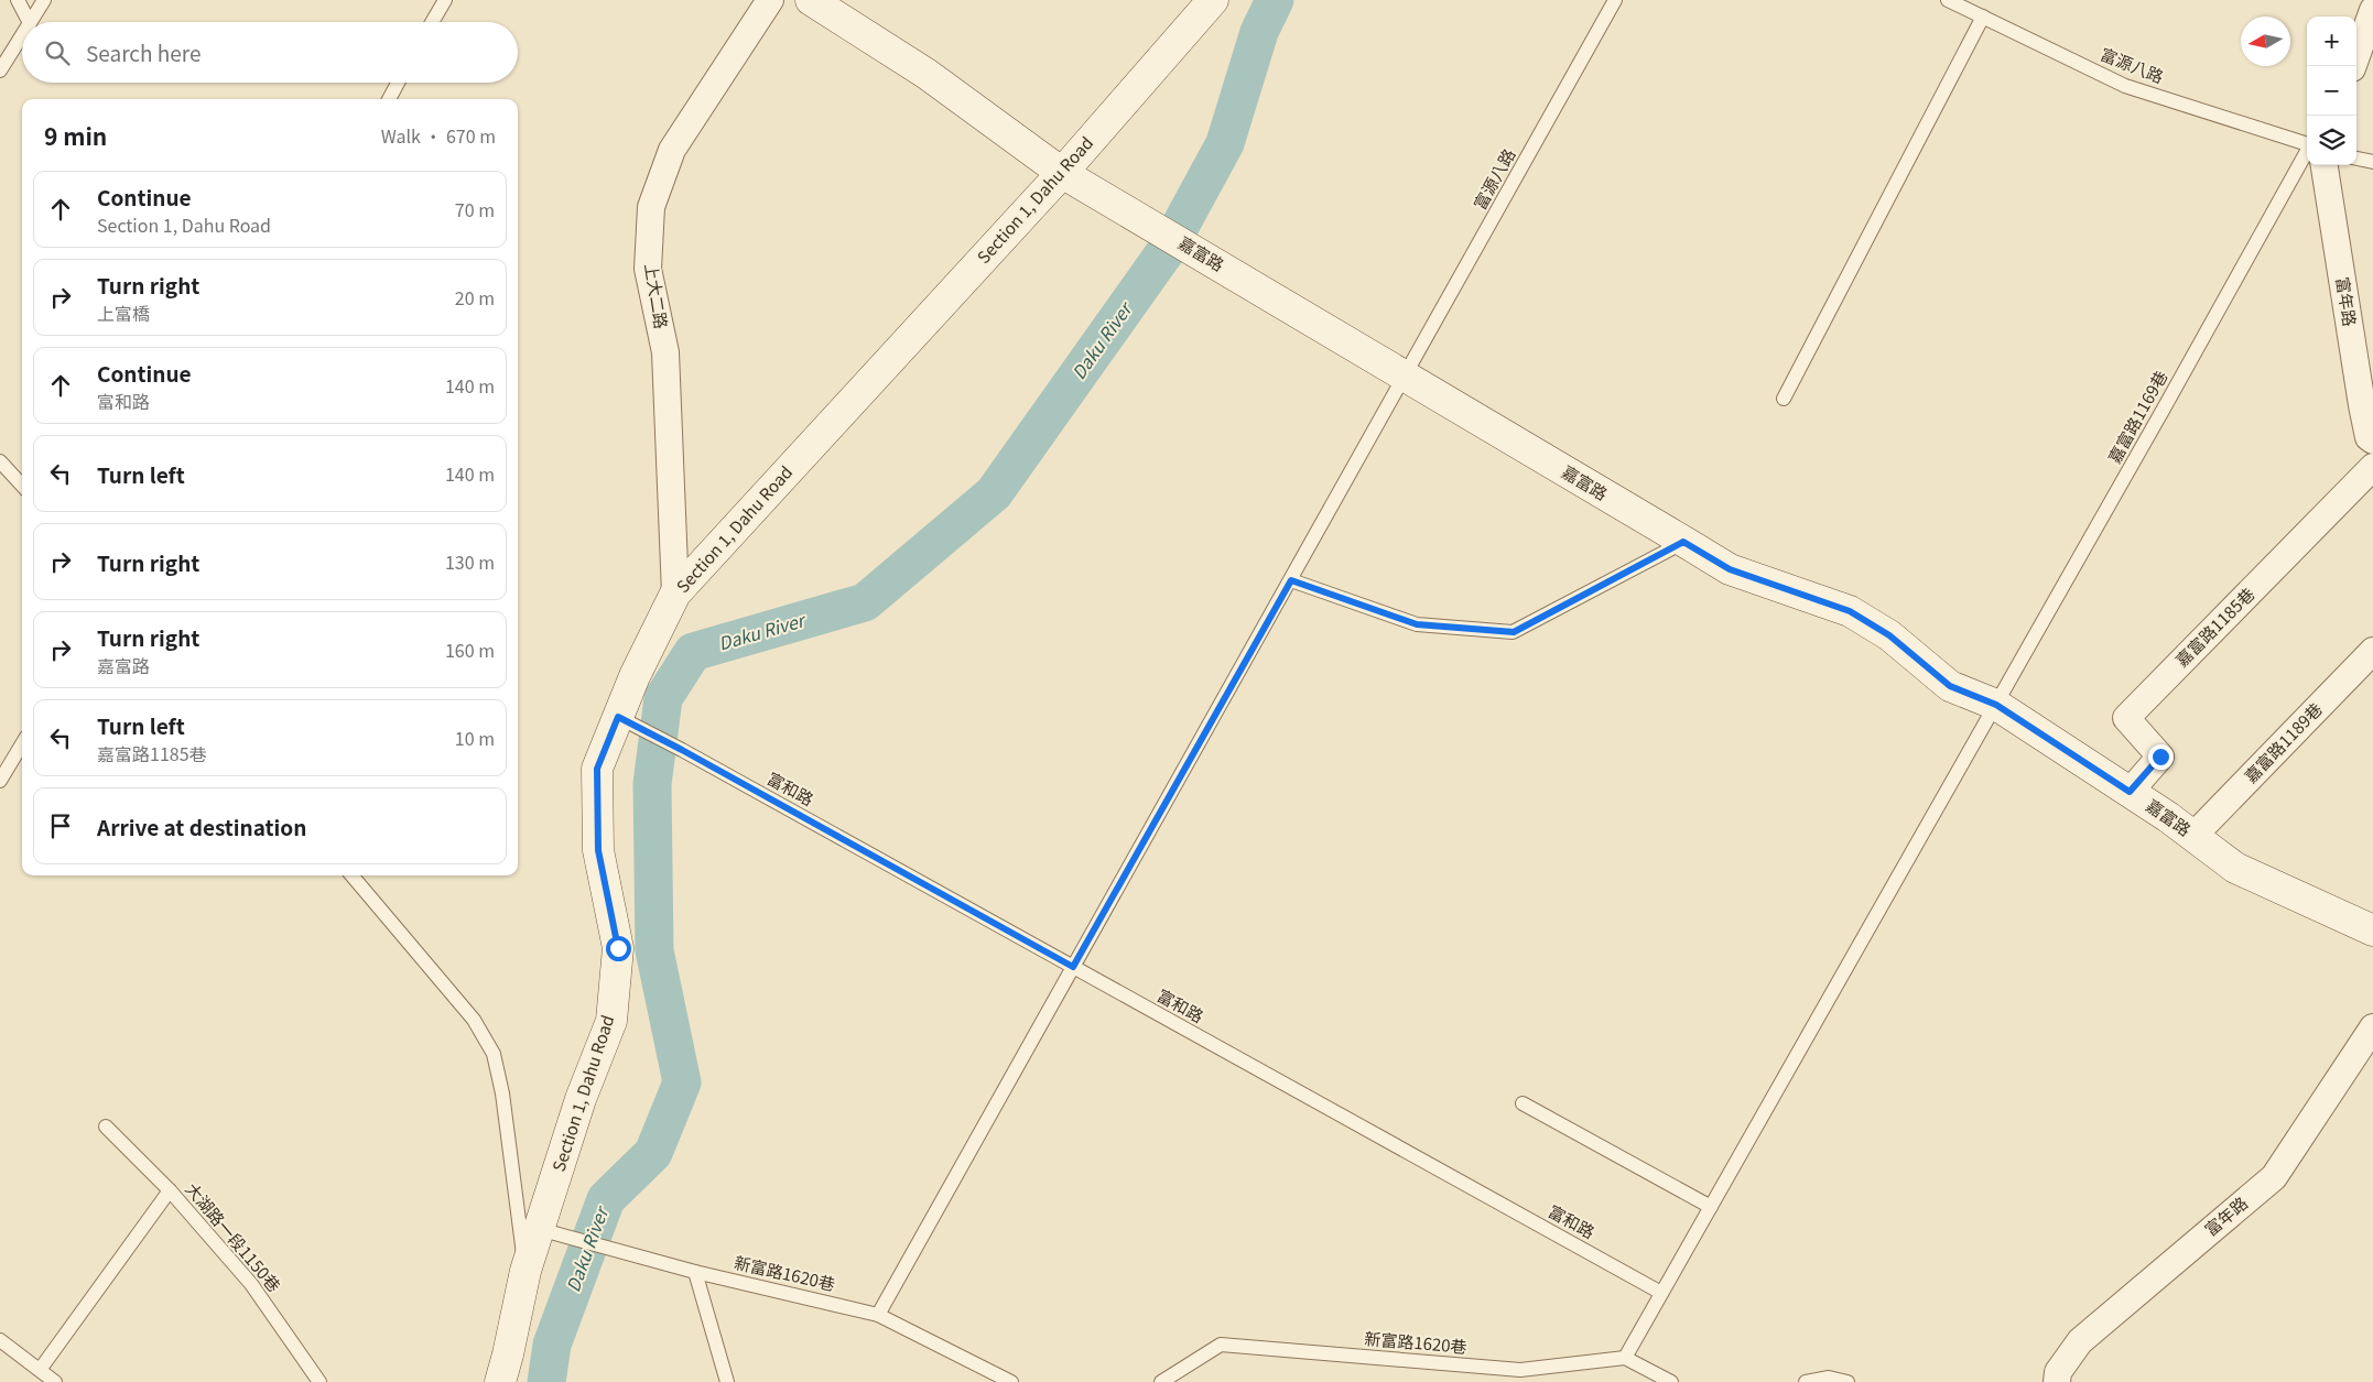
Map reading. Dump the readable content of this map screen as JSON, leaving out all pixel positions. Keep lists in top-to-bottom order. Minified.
{"streets":{"street":["Section 1, Dahu Road","嘉富路","上大二路","富年路","嘉富路1185巷","嘉富路1189巷"],"lane":["富源八路","嘉富路1169巷","富和路","大湖路一段1150巷","新富路1620巷"]},"crossings":[["富源八路","嘉富路"],["富源八路","富和路"],["富源八路","新富路1620巷"],["Section 1, Dahu Road","嘉富路"],["Section 1, Dahu Road","上大二路"],["Section 1, Dahu Road","富和路"],["Section 1, Dahu Road","新富路1620巷"],["嘉富路","嘉富路1169巷"],["嘉富路","嘉富路1185巷"],["嘉富路","嘉富路1189巷"],["嘉富路1169巷","富和路"],["嘉富路1169巷","新富路1620巷"]],"water":["Daku River"],"north":"left","page":{"map_buttons":["+","−"],"search":"Search here","heading":["9 min","Walk · 670 m"],"list":[["Continue","Section 1, Dahu Road","70 m"],["Turn right","上富橋","20 m"],["Continue","富和路","140 m"],["Turn left","140 m"],["Turn right","130 m"],["Turn right","嘉富路","160 m"],["Turn left","嘉富路1185巷","10 m"],"Arrive at destination"]}}
